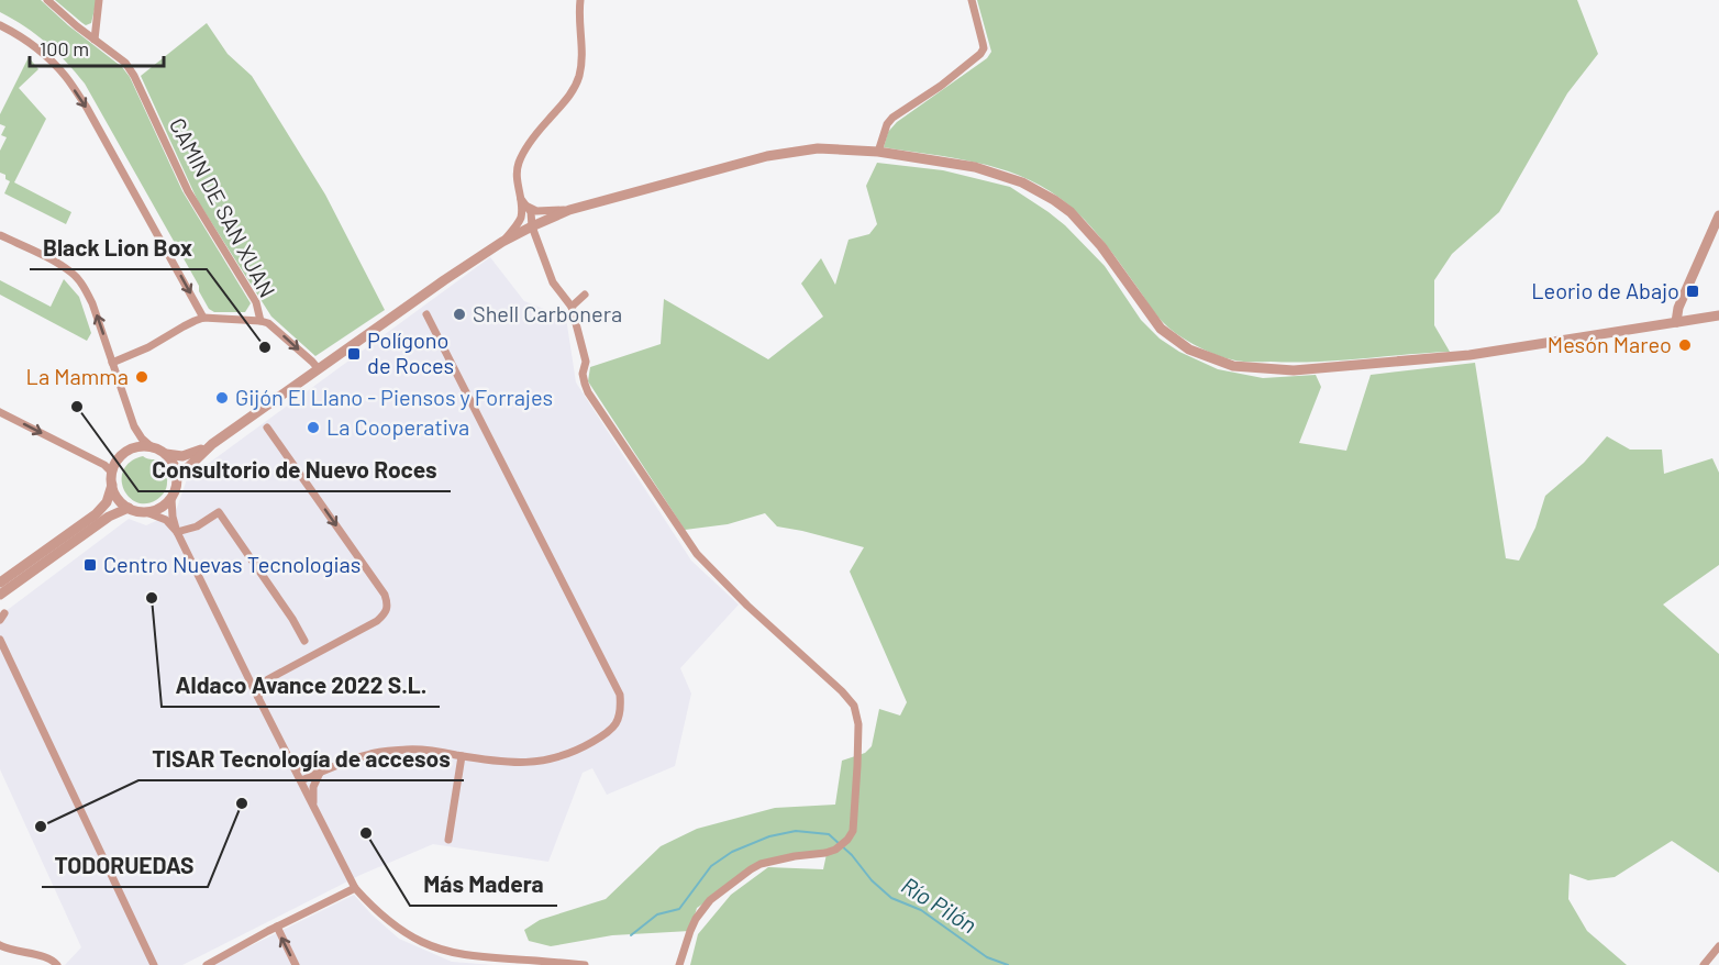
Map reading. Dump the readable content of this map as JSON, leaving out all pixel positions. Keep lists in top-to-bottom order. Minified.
{"streets":{"street":["CAMIN DE SAN XUAN"]},"water":["Río Pilón"],"places":{"transit":["Leorio de Abajo","Polígono de Roces","Centro Nuevas Tecnologias"],"other":["Shell Carbonera","Mesón Mareo","Black Lion Box","La Mamma","Gijón El Llano - Piensos y Forrajes","Consultorio de Nuevo Roces","La Cooperativa","Aldaco Avance 2022 S.L.","TODORUEDAS","TISAR Tecnología de accesos","Más Madera"]},"scale_bar":"100 m"}
